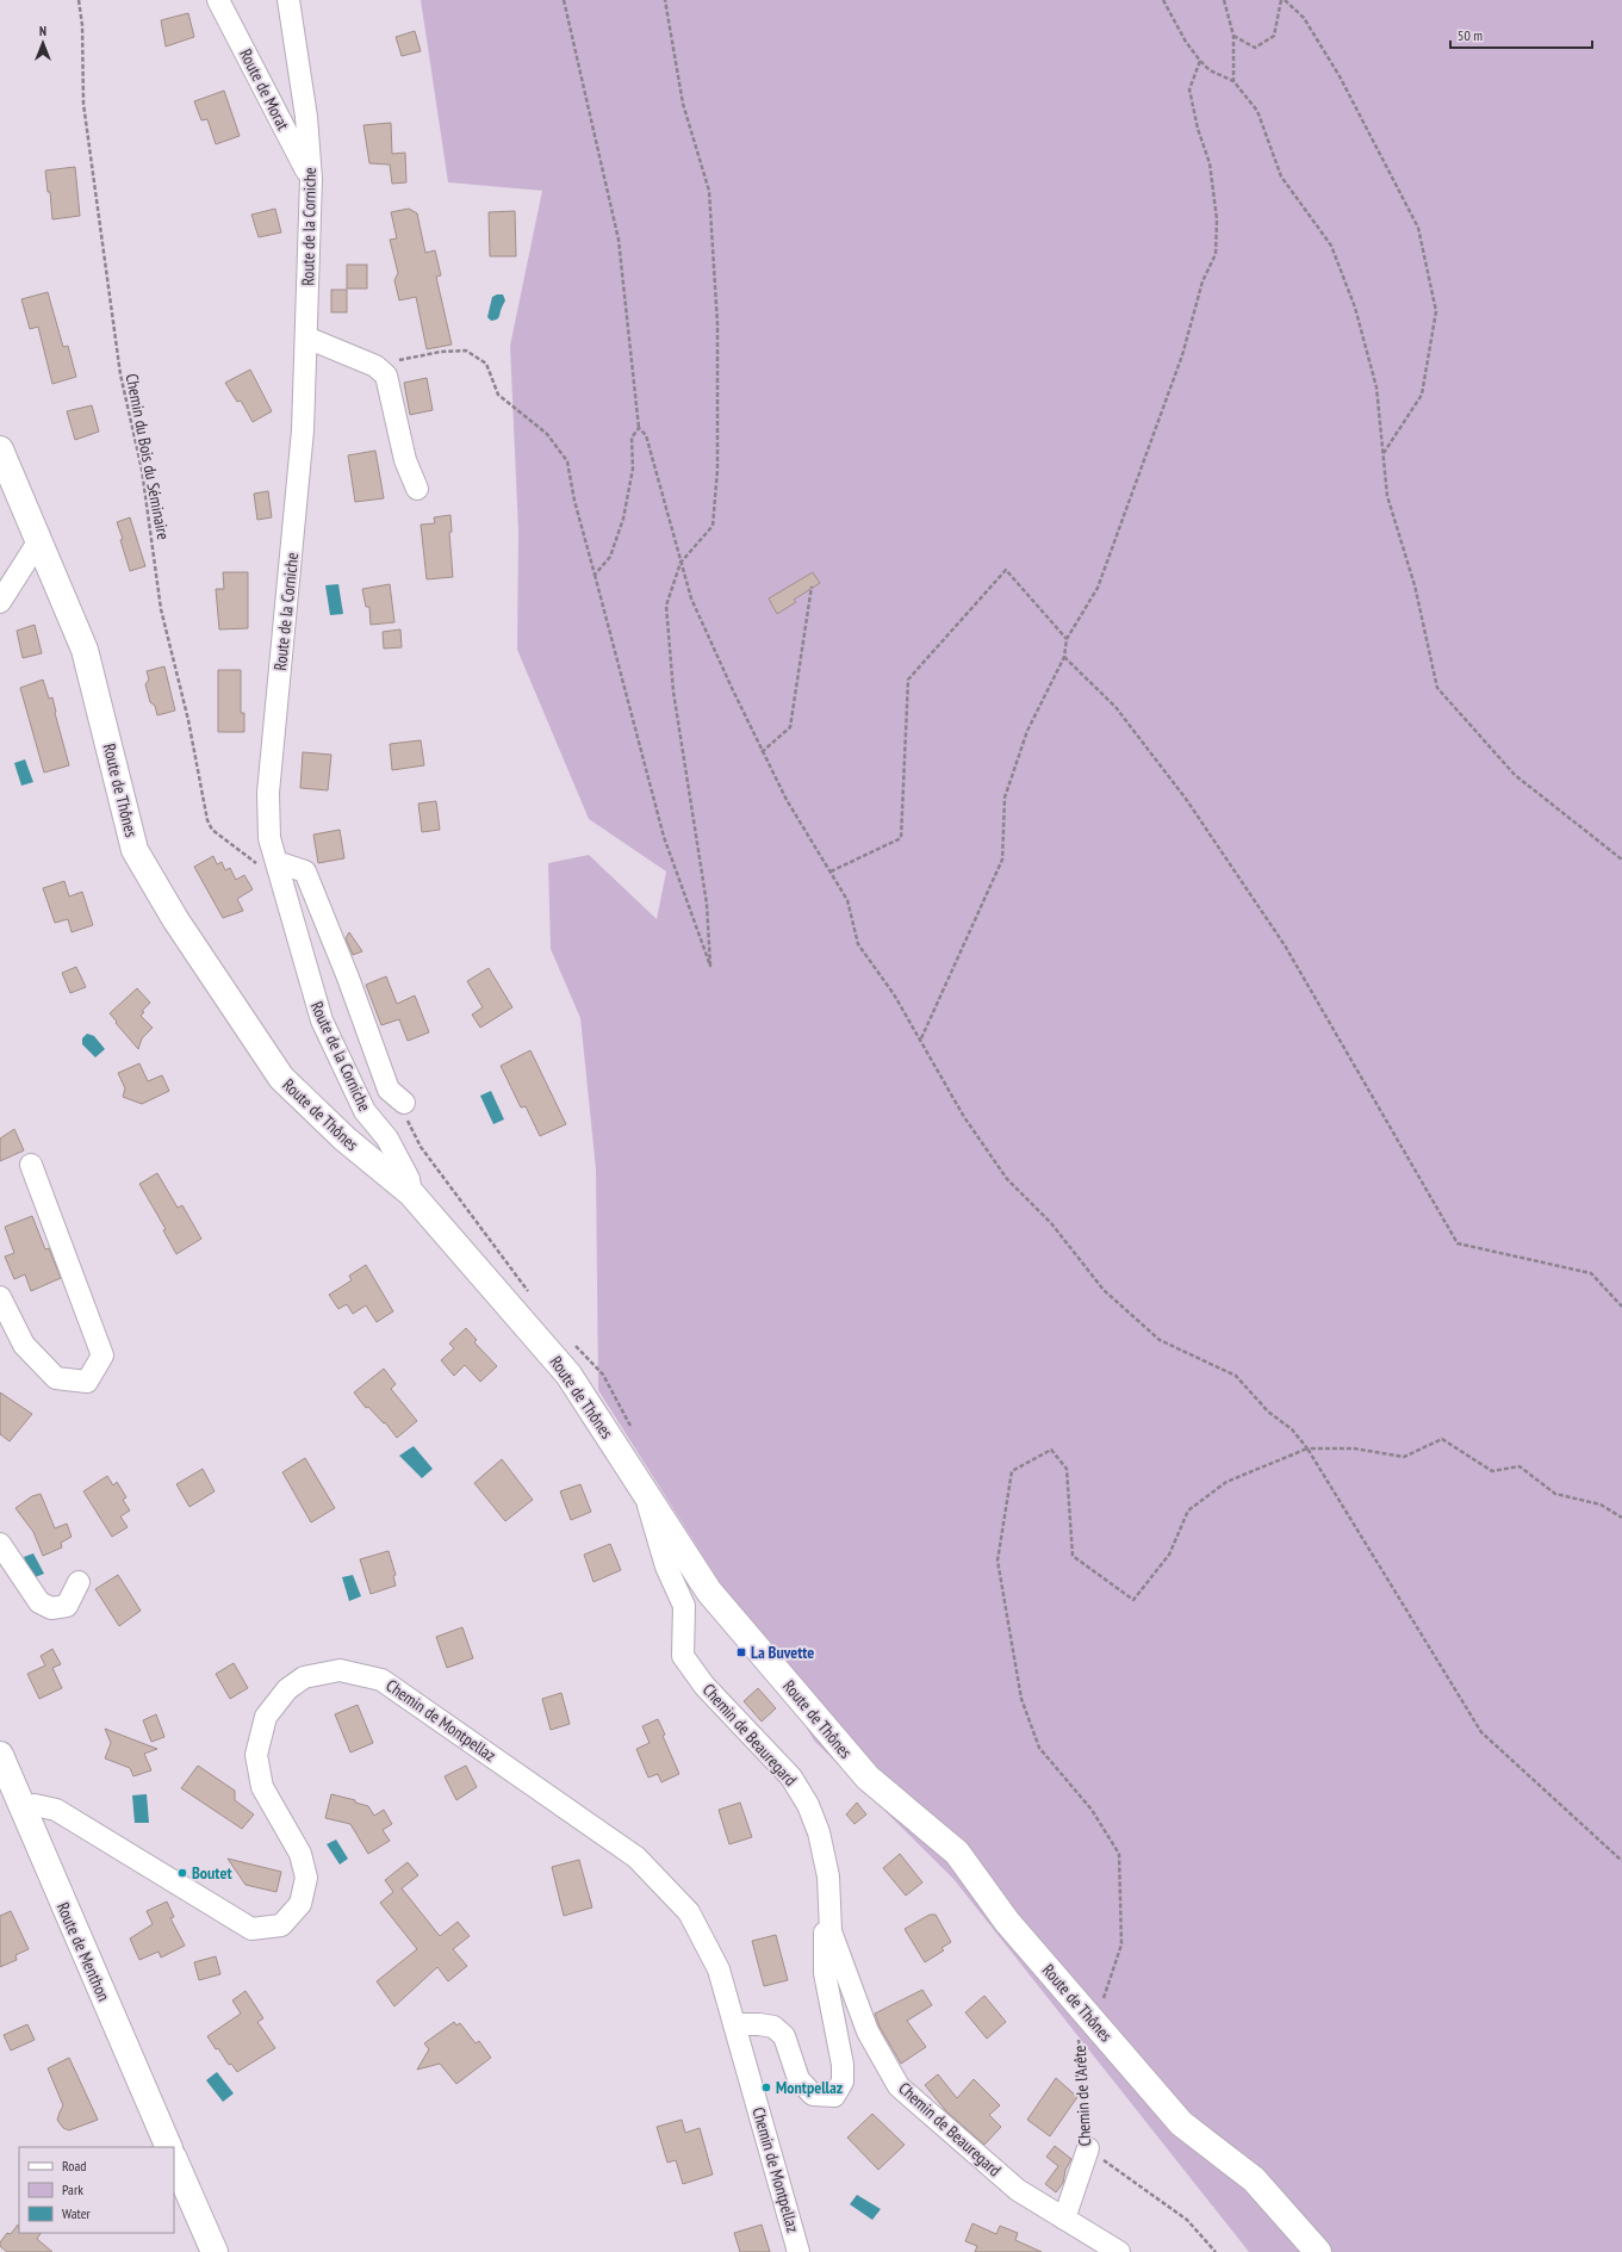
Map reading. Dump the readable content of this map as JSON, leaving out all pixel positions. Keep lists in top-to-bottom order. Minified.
{"streets":{"main road":["Route de Thônes","Route de Menthon"],"street":["Route de Morat","Route de la Corniche","Chemin de Montpellaz","Chemin de Beauregard","Chemin de l'Arête"],"path":["Chemin du Bois du Séminaire"]},"crossings":[["Route de Morat","Route de la Corniche"],["Route de la Corniche","Chemin du Bois du Séminaire"],["Route de la Corniche","Route de Thônes"],["Route de Thônes","Chemin de l'Arête"],["Chemin de Montpellaz","Route de Menthon"],["Chemin de Beauregard","Chemin de l'Arête"]],"places":{"transit":["La Buvette"],"other":["Boutet","Montpellaz"]},"legend":["Road","Park","Water"],"scale_bar":"50 m","north":"top"}
